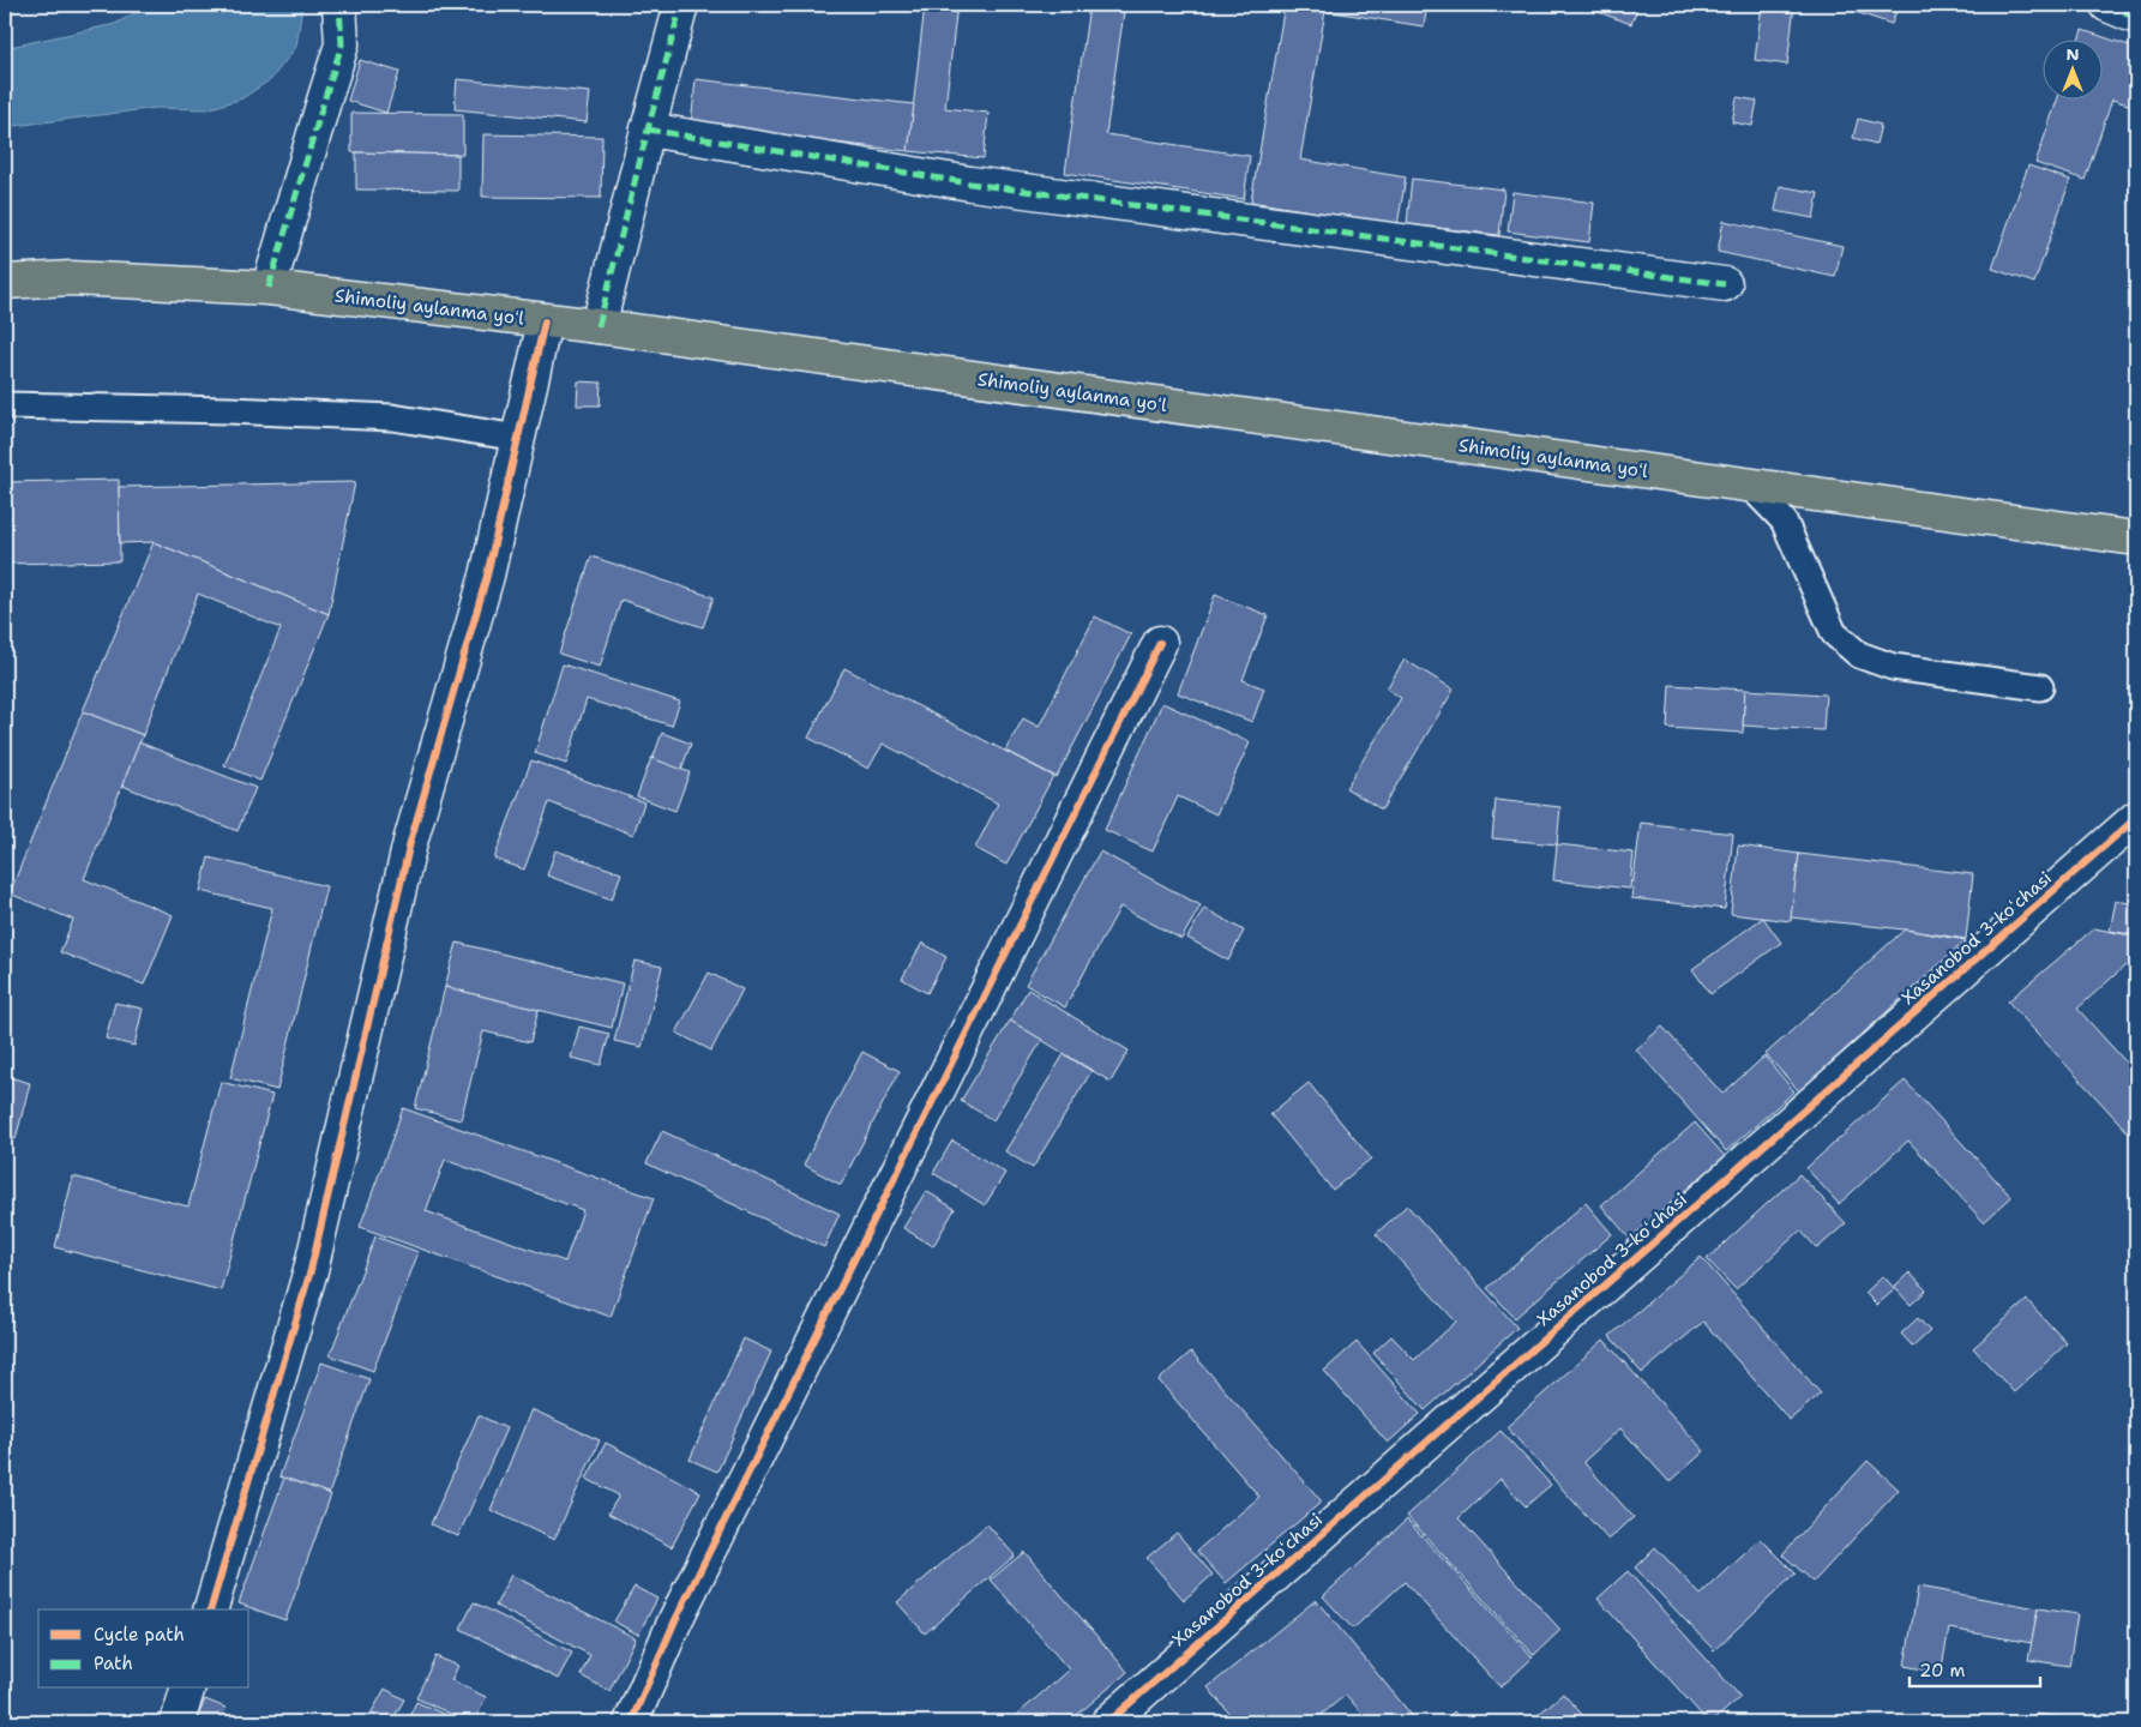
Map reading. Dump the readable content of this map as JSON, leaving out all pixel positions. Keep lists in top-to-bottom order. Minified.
{"streets":{"main road":["Shimoliy aylanma yoʻl"],"street":["Xasanobod 3-koʻchasi"]},"legend":["Cycle path","Path"],"scale_bar":"20 m","north":"top"}
